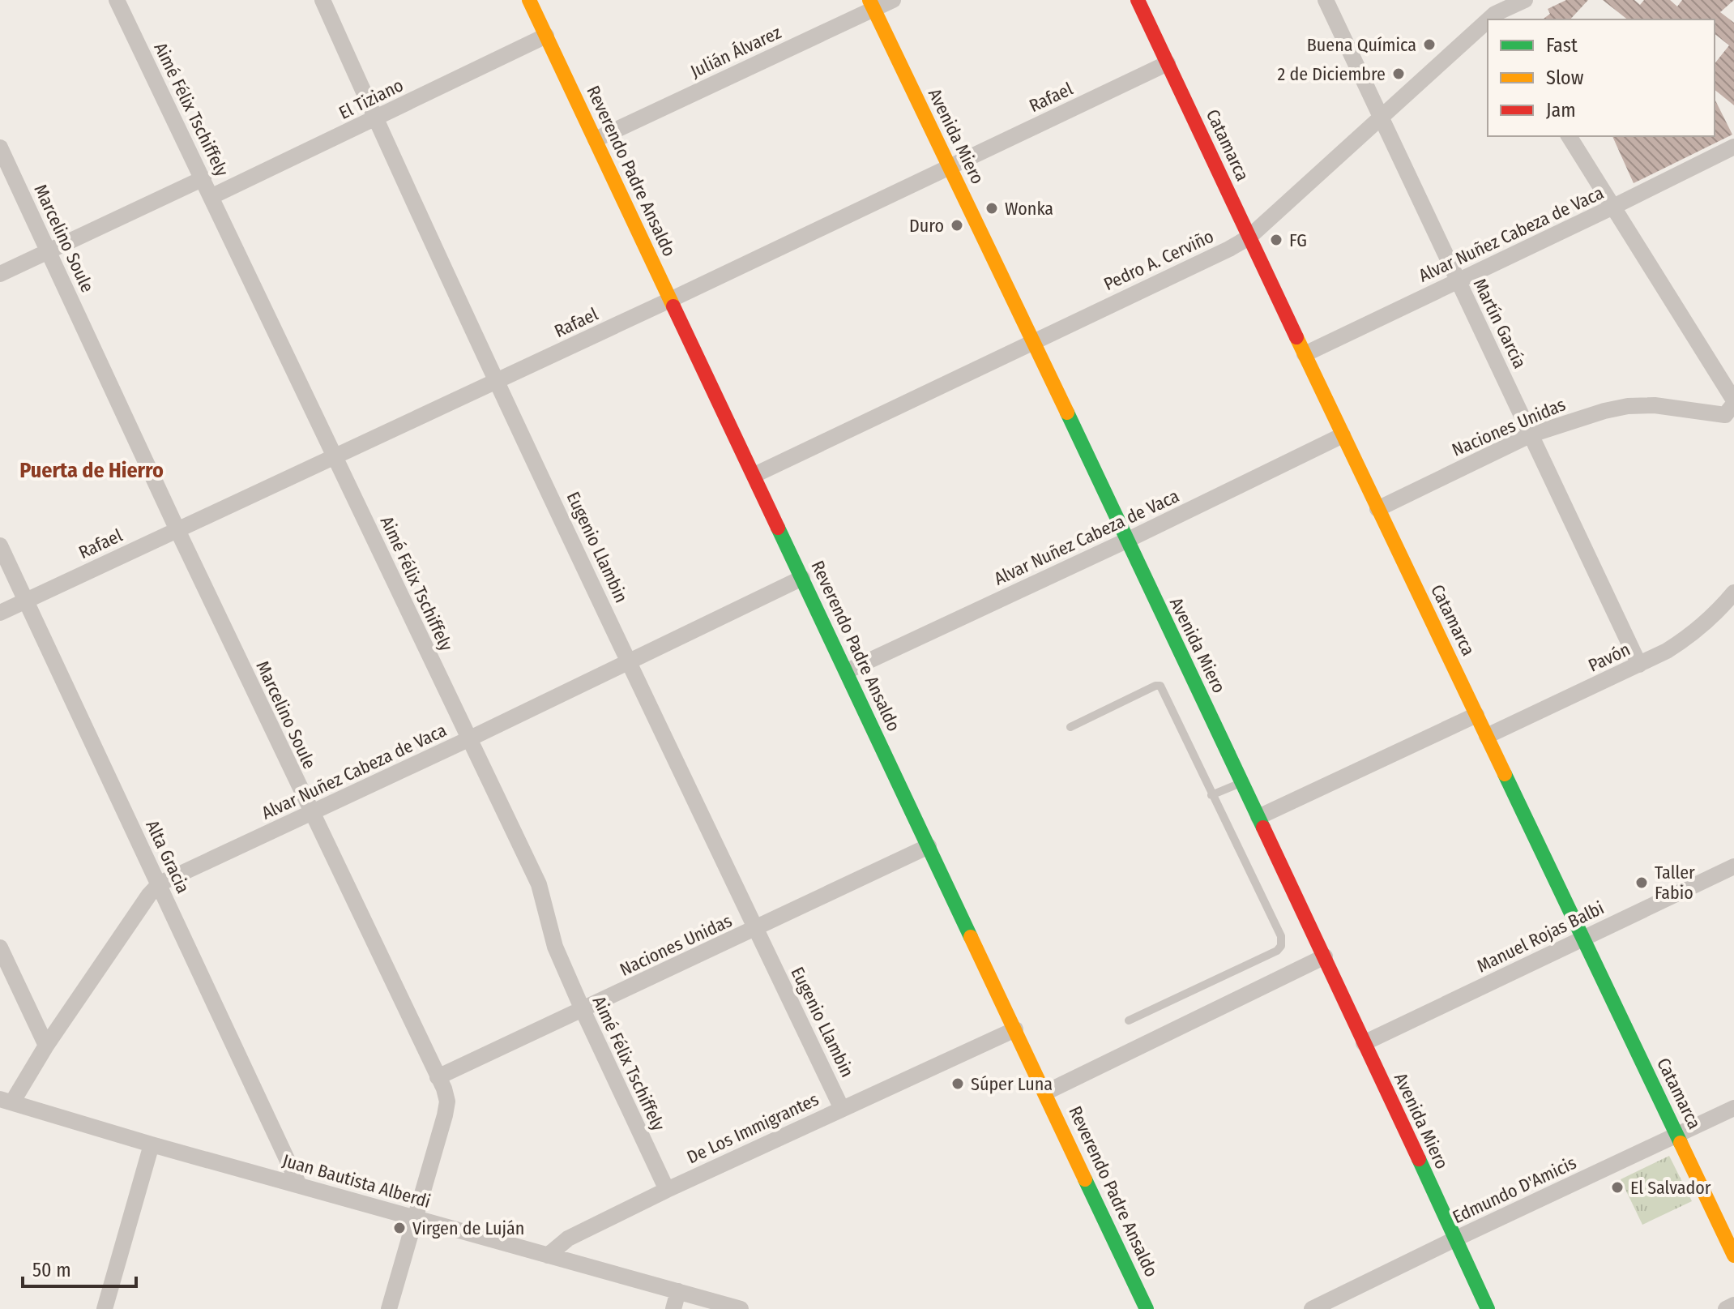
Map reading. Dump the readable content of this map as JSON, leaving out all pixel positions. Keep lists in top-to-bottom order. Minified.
{"streets":{"street":["Julián Álvarez","Rafael","El Tiziano","Aimé Félix Tschiffely","Avenida Miero","Catamarca","Reverendo Padre Ansaldo","Alvar Nuñez Cabeza de Vaca","Marcelino Soule","Pedro A. Cerviño","Martín García","Naciones Unidas","Eugenio Llambin","Pavón","Alta Gracia","Manuel Rojas Balbi","De Los Immigrantes","Juan Bautista Alberdi","Edmundo D'Amicis"]},"crossings":[["Julián Álvarez","Avenida Miero"],["Julián Álvarez","Reverendo Padre Ansaldo"],["Rafael","Aimé Félix Tschiffely"],["Rafael","Avenida Miero"],["Rafael","Catamarca"],["Rafael","Reverendo Padre Ansaldo"],["Rafael","Marcelino Soule"],["Rafael","Eugenio Llambin"],["Rafael","Alta Gracia"],["El Tiziano","Aimé Félix Tschiffely"],["El Tiziano","Reverendo Padre Ansaldo"],["El Tiziano","Eugenio Llambin"],["Aimé Félix Tschiffely","Alvar Nuñez Cabeza de Vaca"],["Aimé Félix Tschiffely","Naciones Unidas"],["Aimé Félix Tschiffely","De Los Immigrantes"],["Avenida Miero","Alvar Nuñez Cabeza de Vaca"],["Avenida Miero","Pedro A. Cerviño"],["Avenida Miero","Manuel Rojas Balbi"],["Avenida Miero","Edmundo D'Amicis"],["Catamarca","Alvar Nuñez Cabeza de Vaca"],["Catamarca","Pedro A. Cerviño"],["Catamarca","Naciones Unidas"],["Catamarca","Pavón"],["Catamarca","Manuel Rojas Balbi"],["Catamarca","Edmundo D'Amicis"],["Reverendo Padre Ansaldo","Alvar Nuñez Cabeza de Vaca"],["Reverendo Padre Ansaldo","Pedro A. Cerviño"],["Reverendo Padre Ansaldo","Naciones Unidas"],["Reverendo Padre Ansaldo","De Los Immigrantes"],["Alvar Nuñez Cabeza de Vaca","Marcelino Soule"],["Alvar Nuñez Cabeza de Vaca","Martín García"],["Alvar Nuñez Cabeza de Vaca","Eugenio Llambin"],["Alvar Nuñez Cabeza de Vaca","Alta Gracia"],["Alvar Nuñez Cabeza de Vaca","Juan Bautista Alberdi"],["Marcelino Soule","Naciones Unidas"],["Marcelino Soule","Juan Bautista Alberdi"],["Pedro A. Cerviño","Martín García"],["Martín García","Naciones Unidas"],["Martín García","Pavón"],["Naciones Unidas","Eugenio Llambin"],["Eugenio Llambin","De Los Immigrantes"],["Alta Gracia","Juan Bautista Alberdi"],["De Los Immigrantes","Juan Bautista Alberdi"]],"districts":["Puerta de Hierro"],"places":["Buena Química","2 de Diciembre","Wonka","Duro","FG","Taller Fabio","Súper Luna","El Salvador","Virgen de Luján"],"legend":["Fast","Slow","Jam"],"scale_bar":"50 m"}
